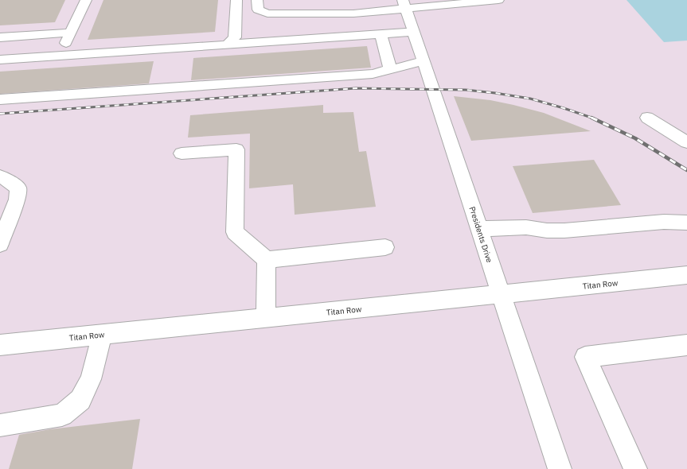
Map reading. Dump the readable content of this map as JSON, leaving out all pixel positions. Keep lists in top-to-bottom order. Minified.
{"streets":{"street":["Presidents Drive","Titan Row"]},"crossings":[["Presidents Drive","Titan Row"]]}
